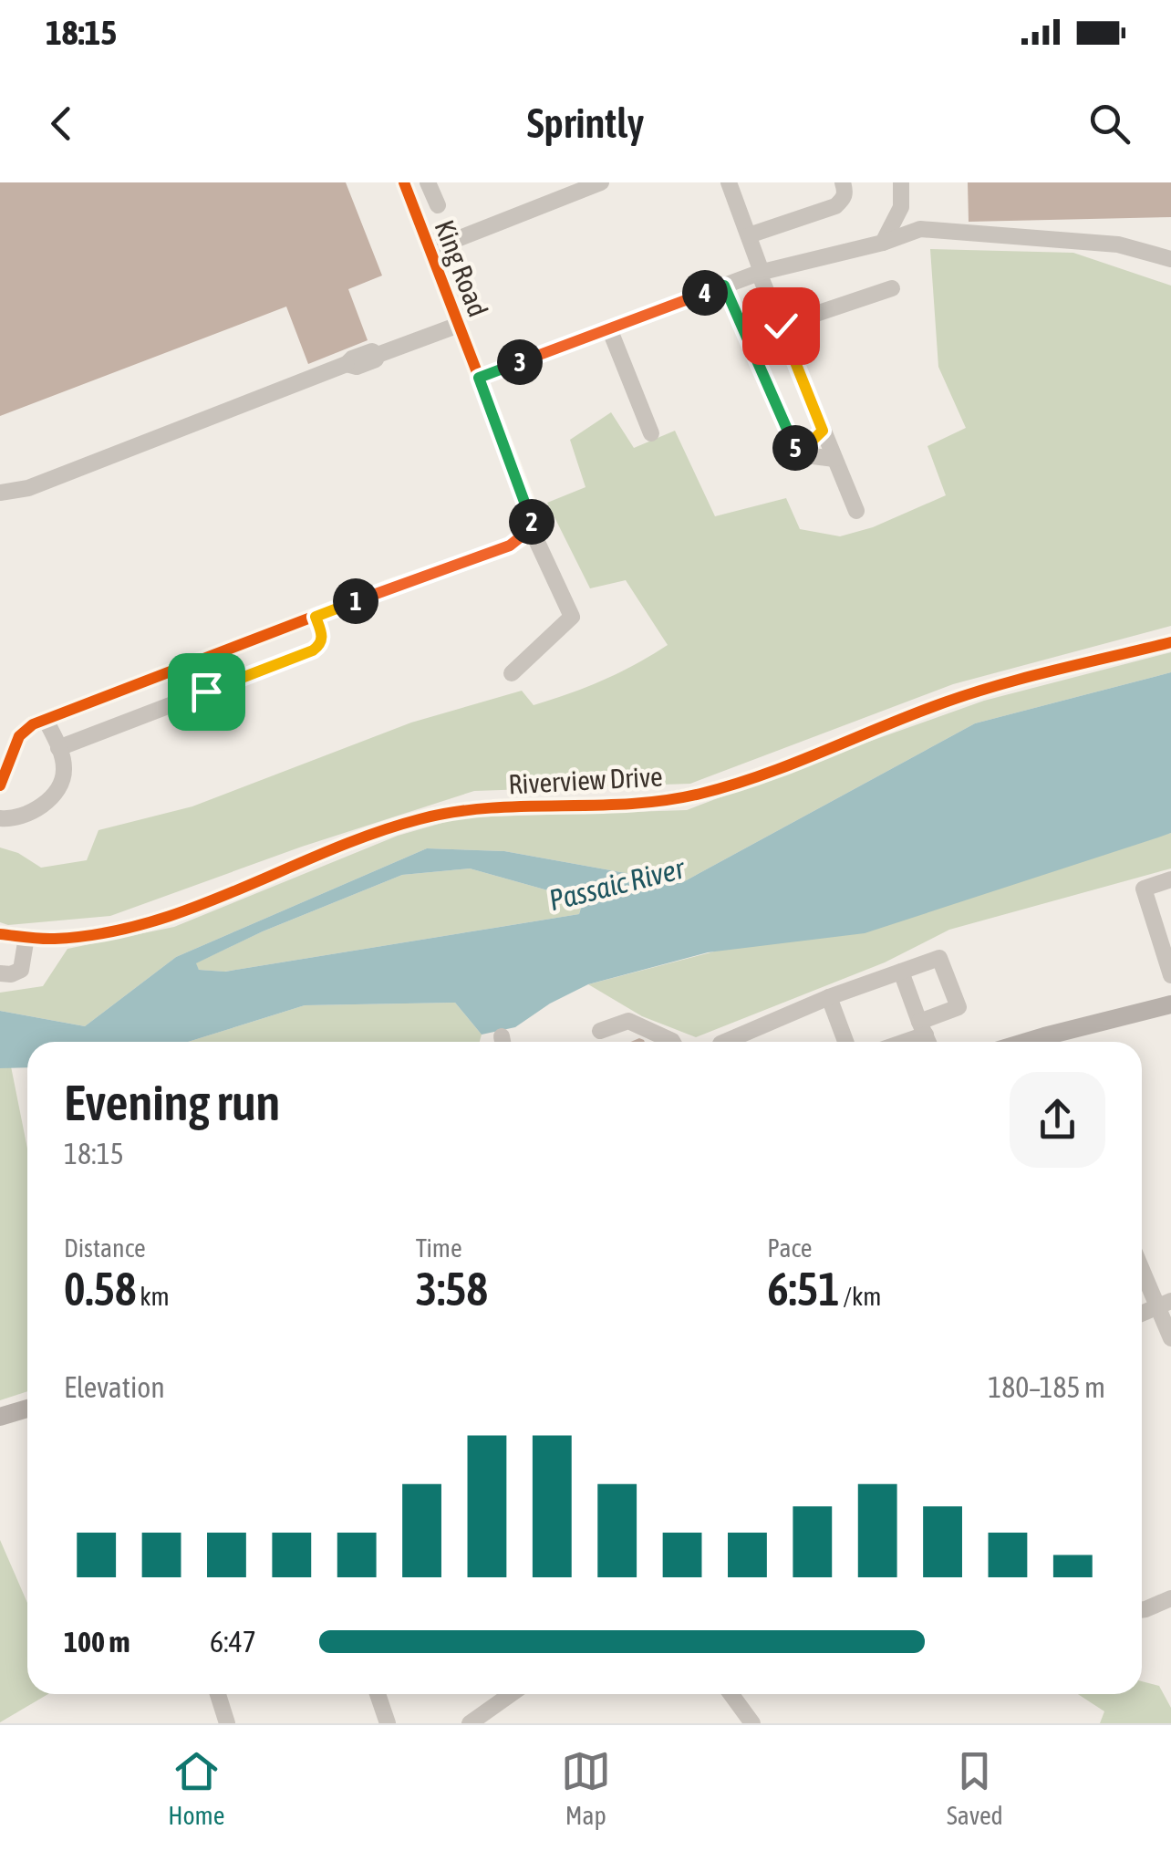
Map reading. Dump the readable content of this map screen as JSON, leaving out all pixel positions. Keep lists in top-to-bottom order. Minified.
{"streets":{"street":["King Road","Riverview Drive"]},"water":["Passaic River"],"page":{"status":"18:15","header":"Sprintly","pins":["4","3","5","2","1"],"heading":["Evening run","18:15"],"stats":[["Distance","0.58 km"],["Time","3:58"],["Pace","6:51 /km"]],"chart":["Elevation","180–185 m"],"list":[{"name":"100 m","note":"6:47"}],"tabs":["Home","Map","Saved"]}}
